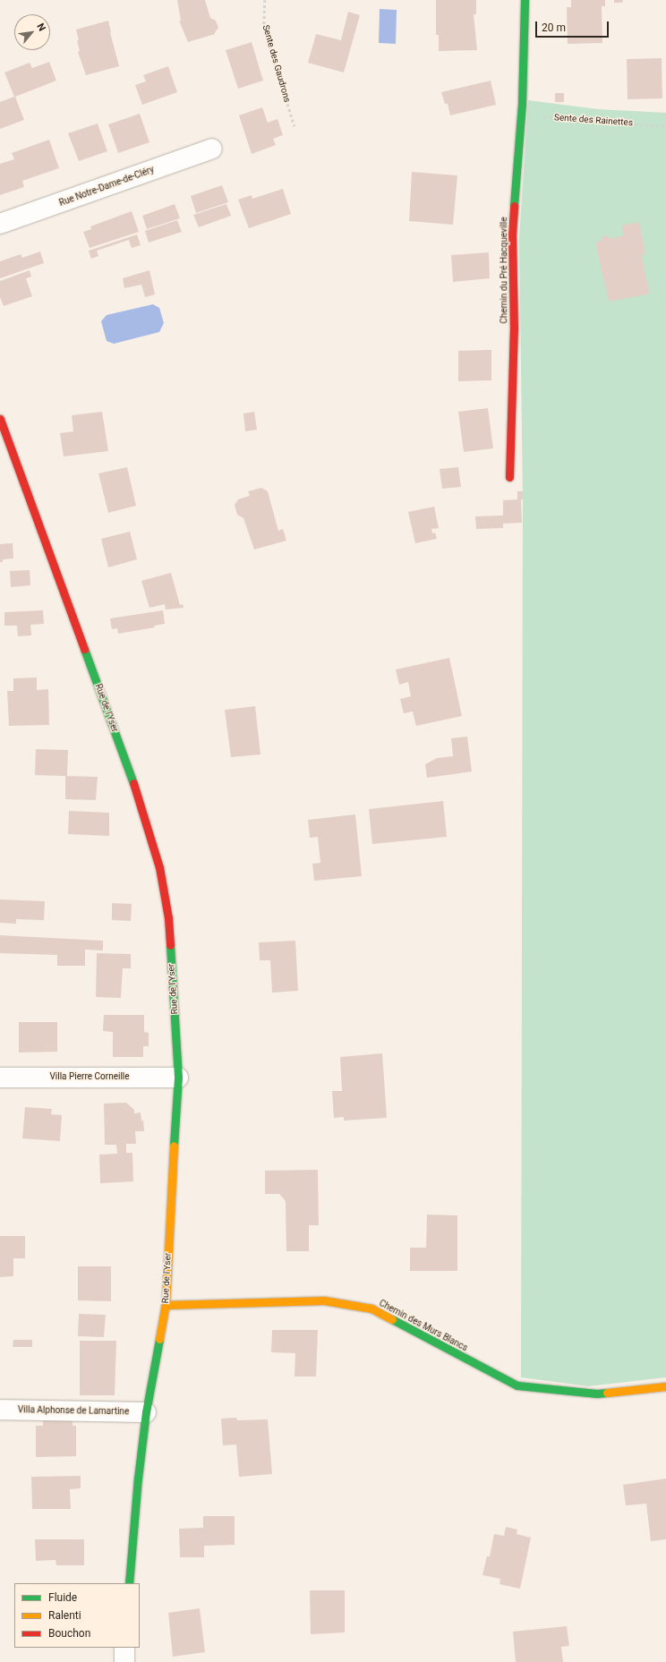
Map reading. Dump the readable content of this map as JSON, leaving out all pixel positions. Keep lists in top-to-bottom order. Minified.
{"streets":{"street":["Rue Notre-Dame-de-Cléry","Chemin du Pré Hacqueville","Rue de l'Yser","Villa Pierre Corneille","Chemin des Murs Blancs","Villa Alphonse de Lamartine"],"path":["Sente des Gaudrons","Sente des Rainettes"]},"crossings":[["Sente des Rainettes","Chemin du Pré Hacqueville"],["Rue de l'Yser","Villa Pierre Corneille"],["Rue de l'Yser","Chemin des Murs Blancs"],["Rue de l'Yser","Villa Alphonse de Lamartine"]],"legend":["Fluide","Ralenti","Bouchon"],"scale_bar":"20 m","north":"top right"}
